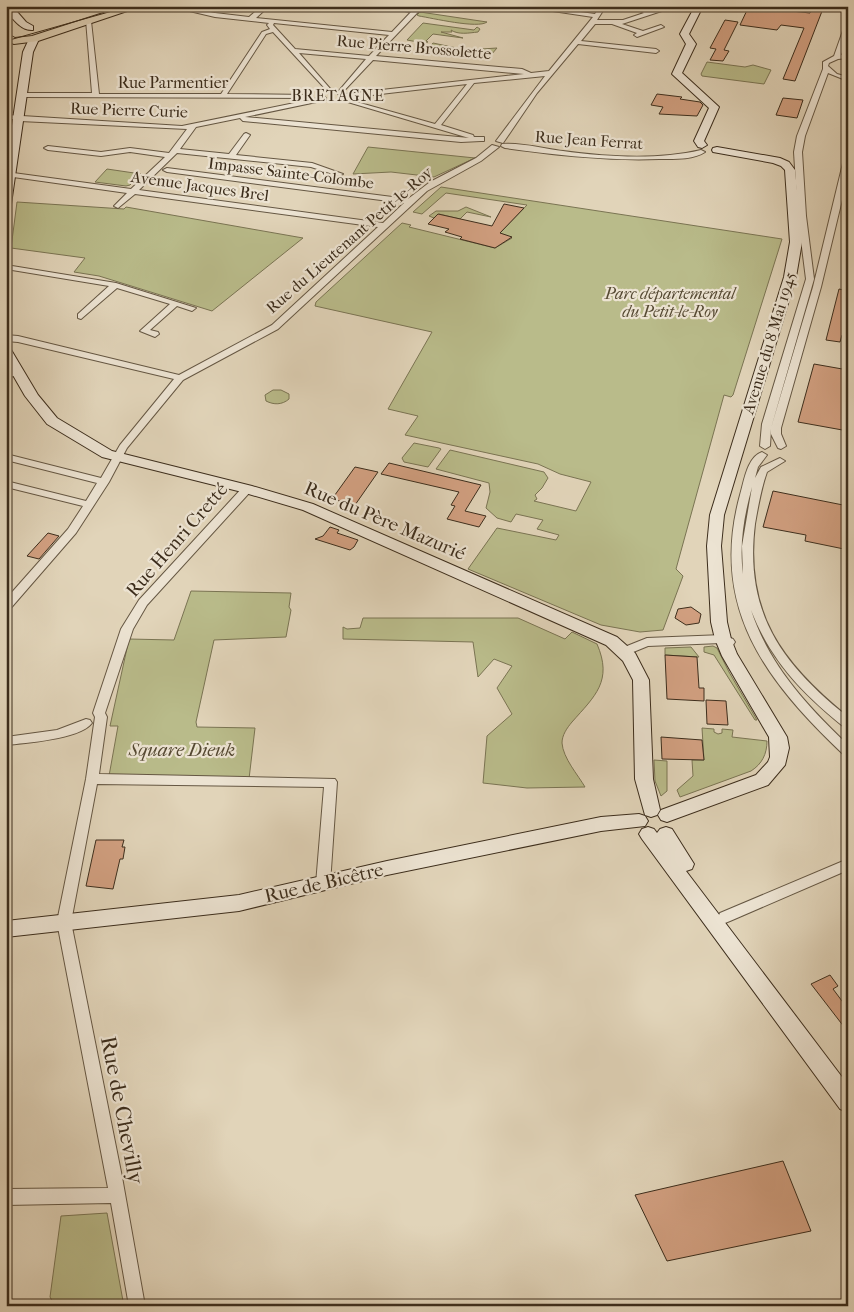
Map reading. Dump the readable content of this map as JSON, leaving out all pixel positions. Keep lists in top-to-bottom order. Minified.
{"streets":{"main road":["Avenue du 8 Mai 1945","Rue du Père Mazurié","Rue de Bicêtre"],"street":["Rue Pierre Brossolette","Rue Parmentier","Rue Pierre Curie","Rue Jean Ferrat","Impasse Sainte-Colombe","Avenue Jacques Brel","Rue du Lieutenant Petit-le-Roy","Rue Henri Cretté","Rue de Chevilly"]},"crossings":[["Rue Parmentier","Rue Pierre Curie"],["Rue Jean Ferrat","Rue du Lieutenant Petit-le-Roy"],["Impasse Sainte-Colombe","Rue du Lieutenant Petit-le-Roy"],["Avenue Jacques Brel","Rue du Lieutenant Petit-le-Roy"],["Rue du Lieutenant Petit-le-Roy","Rue du Père Mazurié"],["Avenue du 8 Mai 1945","Rue de Bicêtre"],["Rue du Père Mazurié","Rue Henri Cretté"],["Rue Henri Cretté","Rue de Bicêtre"],["Rue Henri Cretté","Rue de Chevilly"],["Rue de Bicêtre","Rue de Chevilly"]],"districts":["BRETAGNE"],"parks":["Parc départemental du Petit-le-Roy","Square Dieuk"]}
